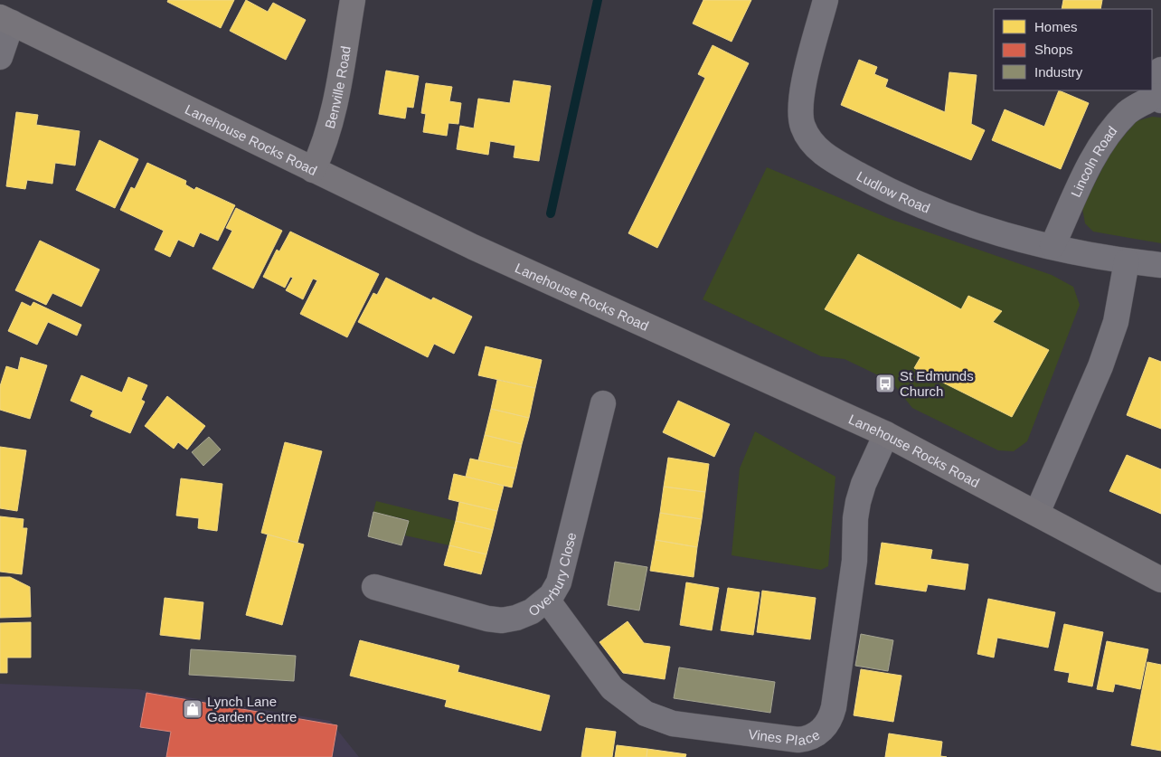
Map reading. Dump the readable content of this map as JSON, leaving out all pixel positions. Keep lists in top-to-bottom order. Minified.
{"streets":{"main road":["Benville Road","Lanehouse Rocks Road"],"street":["Lincoln Road","Ludlow Road","Overbury Close","Vines Place"]},"crossings":[["Benville Road","Lanehouse Rocks Road"],["Lanehouse Rocks Road","Vines Place"],["Lincoln Road","Ludlow Road"],["Overbury Close","Vines Place"]],"places":{"bus stop":["St Edmunds Church"],"shop":["Lynch Lane Garden Centre"]},"legend":["Homes","Shops","Industry"]}
